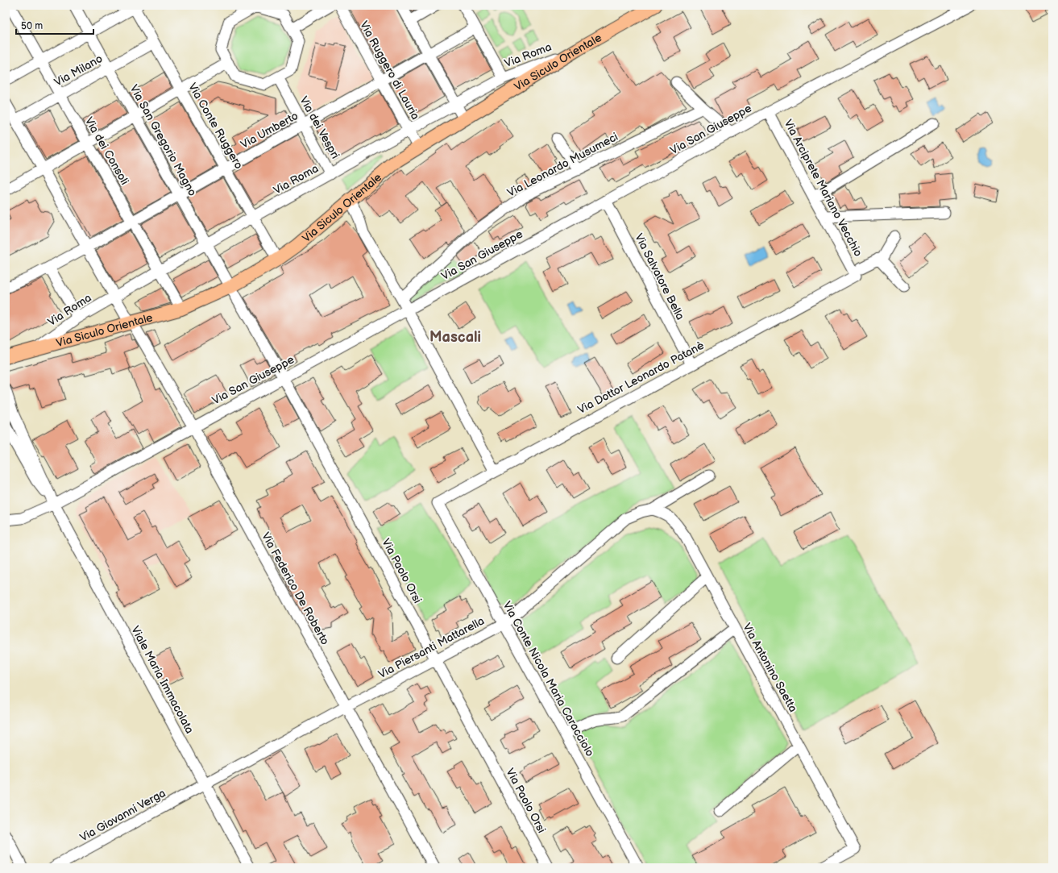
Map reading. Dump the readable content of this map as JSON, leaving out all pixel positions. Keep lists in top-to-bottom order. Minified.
{"streets":{"main road":["Via Siculo Orientale"],"street":["Via Roma","Via Milano","Via Ruggero di Lauria","Via Conte Ruggero","Via dei Vespri","Via San Giuseppe","Via Umberto","Via San Gregorio Magno","Via dei Consoli","Via Leonardo Musumeci","Via Arciprete Mariano Vecchio","Via Salvatore Bella","Via Dottor Leonardo Patanè","Via Paolo Orsi","Via Federico De Roberto","Via Piersanti Mattarella","Via Antonino Saetta","Via Conte Nicola Maria Caracciolo","Viale Maria Immacolata","Via Giovanni Verga"]},"crossings":[["Via Roma","Via Siculo Orientale"],["Via Roma","Via Ruggero di Lauria"],["Via Roma","Via Conte Ruggero"],["Via Roma","Via dei Vespri"],["Via Roma","Via San Gregorio Magno"],["Via Roma","Via dei Consoli"],["Via Roma","Via Federico De Roberto"],["Via Siculo Orientale","Via Ruggero di Lauria"],["Via Siculo Orientale","Via Conte Ruggero"],["Via Siculo Orientale","Via San Gregorio Magno"],["Via Siculo Orientale","Via dei Consoli"],["Via Siculo Orientale","Via Paolo Orsi"],["Via Siculo Orientale","Via Federico De Roberto"],["Via Milano","Via Conte Ruggero"],["Via Milano","Via San Gregorio Magno"],["Via Milano","Via dei Consoli"],["Via Milano","Via Federico De Roberto"],["Via Ruggero di Lauria","Via Umberto"],["Via Conte Ruggero","Via Umberto"],["Via dei Vespri","Via Umberto"],["Via San Giuseppe","Via Arciprete Mariano Vecchio"],["Via San Giuseppe","Via Salvatore Bella"],["Via San Giuseppe","Via Paolo Orsi"],["Via San Giuseppe","Via Federico De Roberto"],["Via San Giuseppe","Viale Maria Immacolata"],["Via Umberto","Via San Gregorio Magno"],["Via Umberto","Via dei Consoli"],["Via Umberto","Via Federico De Roberto"],["Via San Gregorio Magno","Via Paolo Orsi"],["Via Arciprete Mariano Vecchio","Via Dottor Leonardo Patanè"],["Via Salvatore Bella","Via Dottor Leonardo Patanè"],["Via Dottor Leonardo Patanè","Via Conte Nicola Maria Caracciolo"],["Via Paolo Orsi","Via Piersanti Mattarella"],["Via Federico De Roberto","Via Piersanti Mattarella"],["Via Piersanti Mattarella","Via Antonino Saetta"],["Via Piersanti Mattarella","Via Conte Nicola Maria Caracciolo"],["Via Piersanti Mattarella","Viale Maria Immacolata"],["Via Piersanti Mattarella","Via Giovanni Verga"],["Viale Maria Immacolata","Via Giovanni Verga"]],"districts":["Mascali"],"scale_bar":"50 m"}
